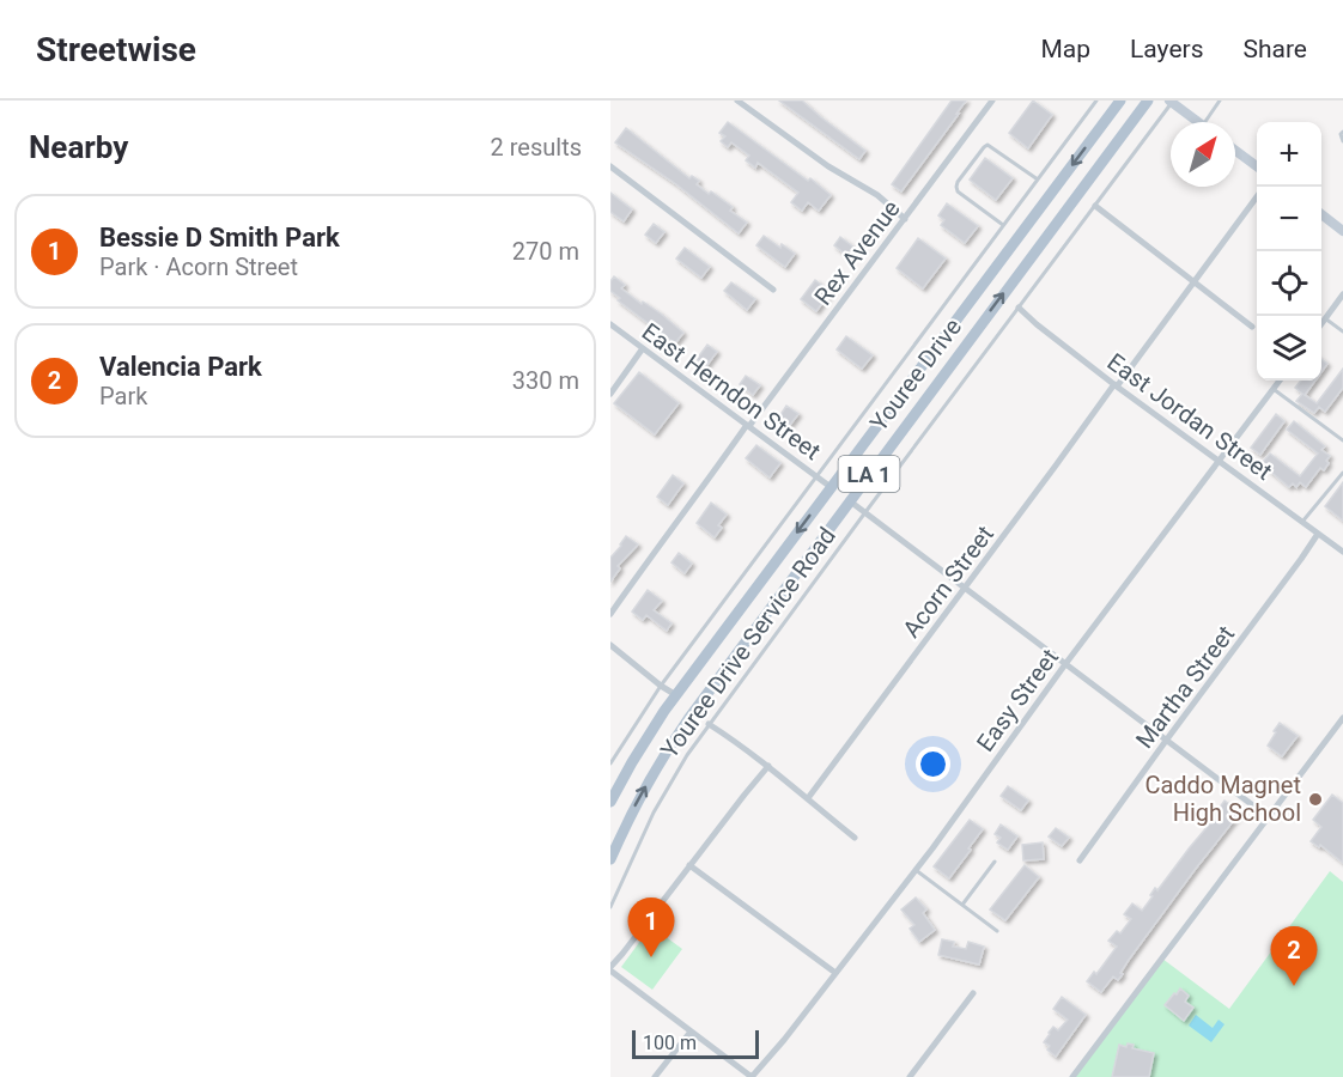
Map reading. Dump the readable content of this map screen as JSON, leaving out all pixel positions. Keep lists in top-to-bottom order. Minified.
{"streets":{"main road":["Youree Drive","LA 1"],"street":["Rex Avenue","East Herndon Street","East Jordan Street","Acorn Street","Martha Street","Easy Street"],"lane":["Youree Drive Service Road"]},"crossings":[["Rex Avenue","East Herndon Street"],["Youree Drive","East Herndon Street"],["East Herndon Street","Youree Drive Service Road"],["East Jordan Street","Acorn Street"],["East Jordan Street","Youree Drive Service Road"],["East Jordan Street","Martha Street"],["East Jordan Street","Easy Street"]],"places":["Caddo Magnet High School"],"scale_bar":"100 m","north":"top right","page":{"header":"Streetwise","nav":["Map","Layers","Share"],"heading":["Nearby","2 results"],"map_buttons":["+","−"],"list":[{"mark":"1","name":"Bessie D Smith Park","note":"Park · Acorn Street","value":"270 m"},{"mark":"2","name":"Valencia Park","note":"Park","value":"330 m"}],"pins":["1","2"],"scale":"100 m"}}
